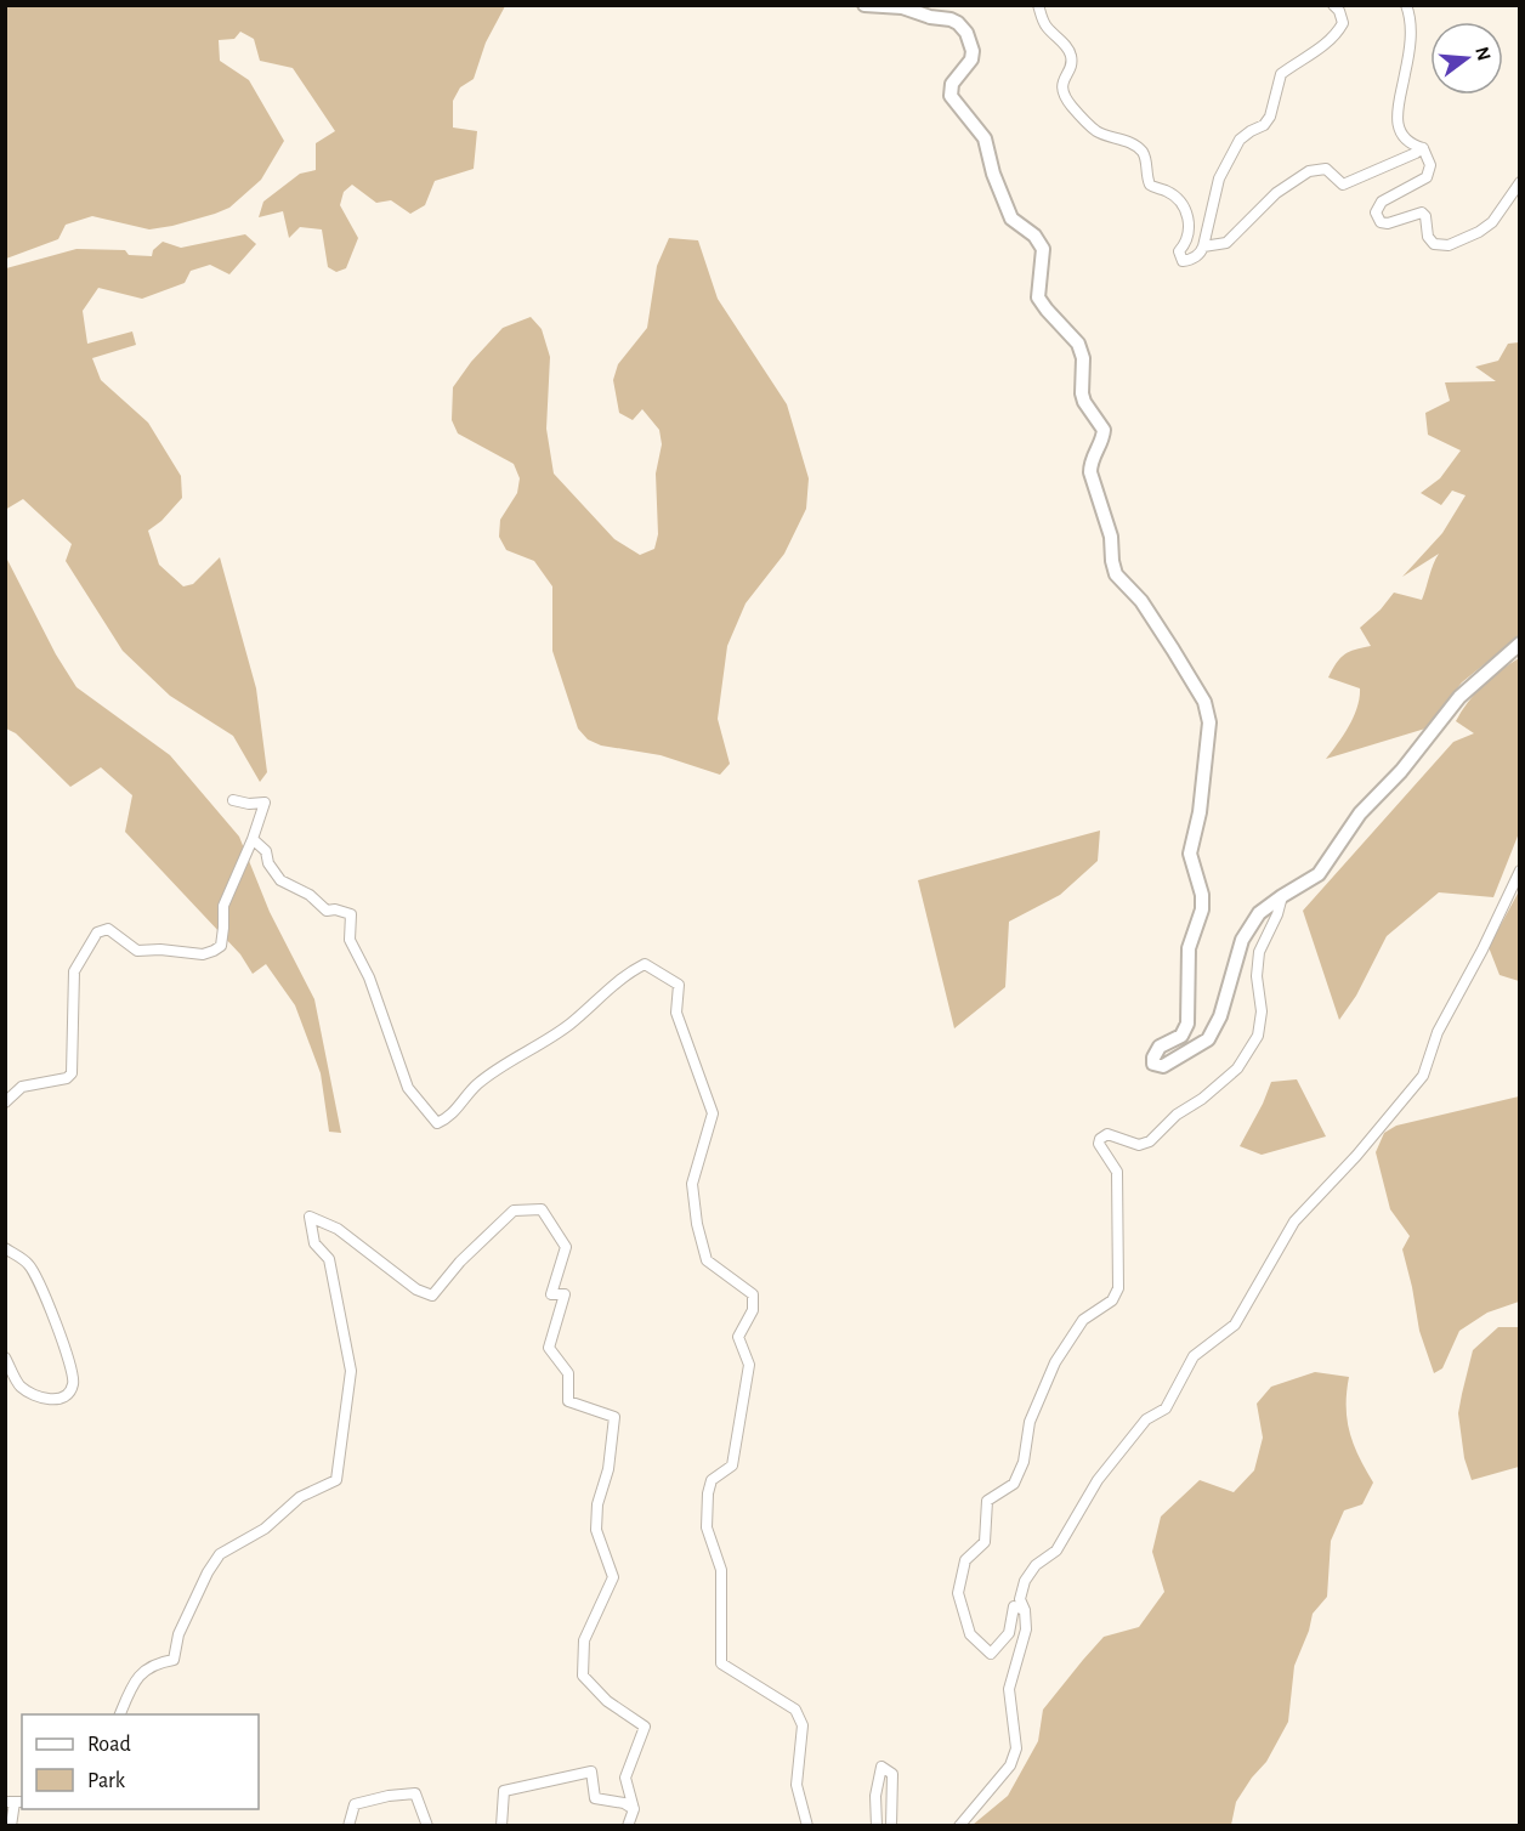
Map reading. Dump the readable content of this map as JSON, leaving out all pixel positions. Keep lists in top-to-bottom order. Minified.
{"legend":["Road","Park"],"north":"right"}
